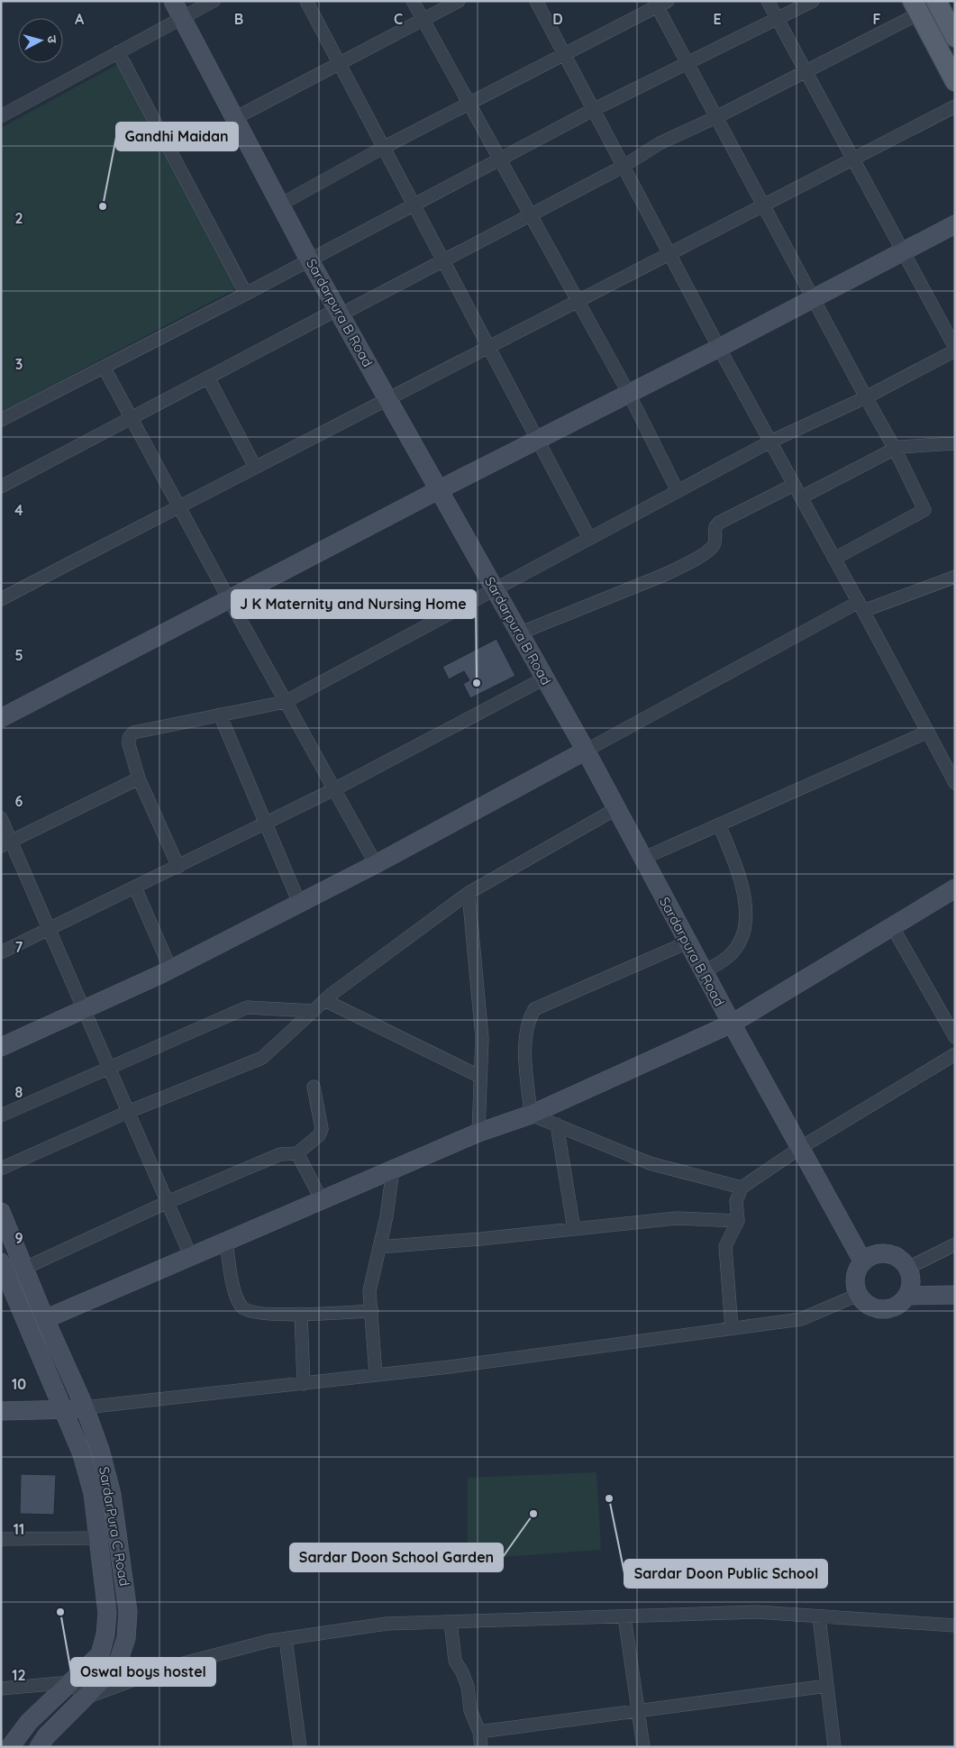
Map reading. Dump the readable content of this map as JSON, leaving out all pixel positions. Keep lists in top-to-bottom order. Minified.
{"streets":{"street":["Sardarpura B Road","SardarPura C Road"]},"places":["Gandhi Maidan","J K Maternity and Nursing Home","Sardar Doon Public School","Sardar Doon School Garden","Oswal boys hostel"],"north":"right","grid":{"columns":["A","B","C","D","E","F"],"rows":["2","3","4","5","6","7","8","9","10","11","12"]}}
